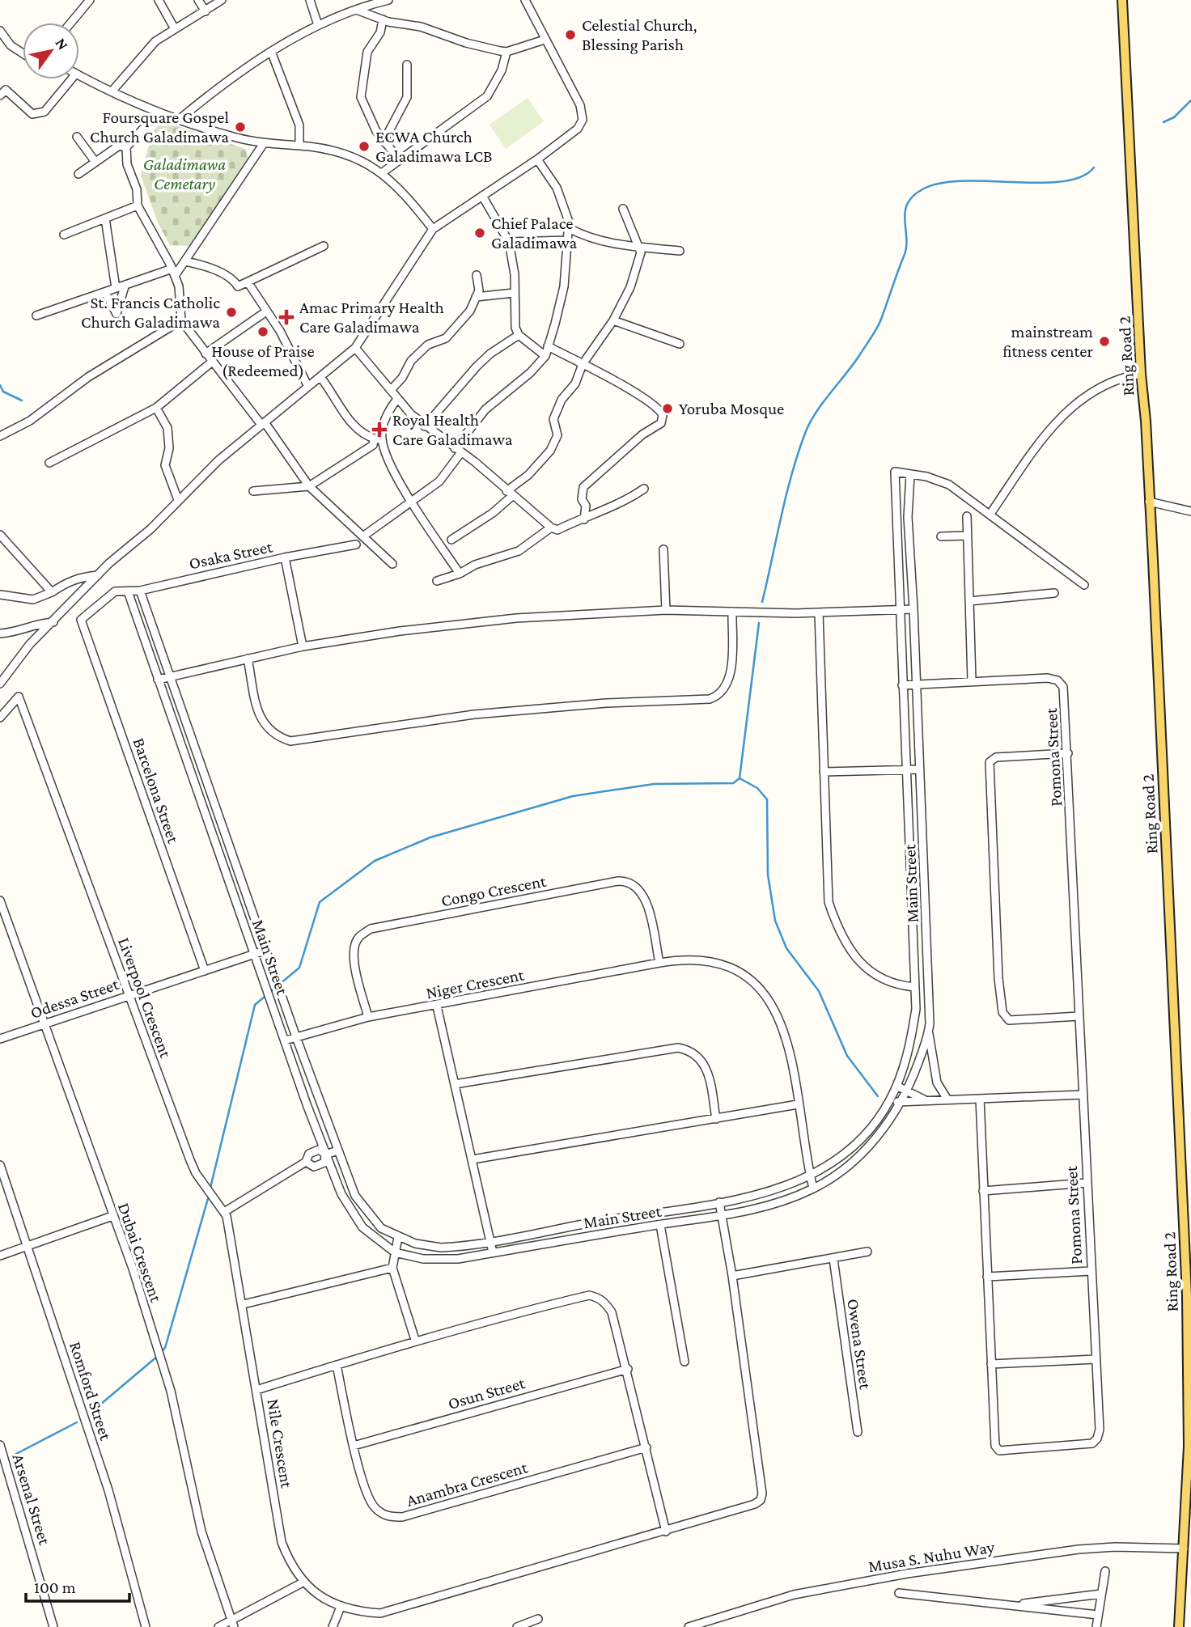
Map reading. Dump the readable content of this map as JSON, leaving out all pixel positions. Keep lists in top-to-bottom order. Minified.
{"streets":{"main road":["Ring Road 2"],"street":["Osaka Street","Pomona Street","Barcelona Street","Main Street","Congo Crescent","Niger Crescent","Liverpool Crescent","Odessa Street","Dubai Crescent","Owena Street","Romford Street","Osun Street","Nile Crescent","Anambra Crescent","Arsenal Street","Musa S. Nuhu Way"]},"crossings":[["Ring Road 2","Musa S. Nuhu Way"],["Osaka Street","Barcelona Street"],["Osaka Street","Main Street"],["Pomona Street","Main Street"],["Barcelona Street","Odessa Street"],["Main Street","Niger Crescent"],["Main Street","Odessa Street"],["Congo Crescent","Niger Crescent"],["Liverpool Crescent","Odessa Street"],["Liverpool Crescent","Nile Crescent"],["Odessa Street","Dubai Crescent"],["Osun Street","Anambra Crescent"]],"parks":["Galadimawa Cemetary"],"places":{"other":["Celestial Church, Blessing Parish","Foursquare Gospel Church Galadimawa","ECWA Church Galadimawa LCB","Chief Palace Galadimawa","St. Francis Catholic Church Galadimawa","House of Praise (Redeemed)","mainstream fitness center","Yoruba Mosque"],"health":["Amac Primary Health Care Galadimawa","Royal Health Care Galadimawa"]},"scale_bar":"100 m","north":"top right"}
